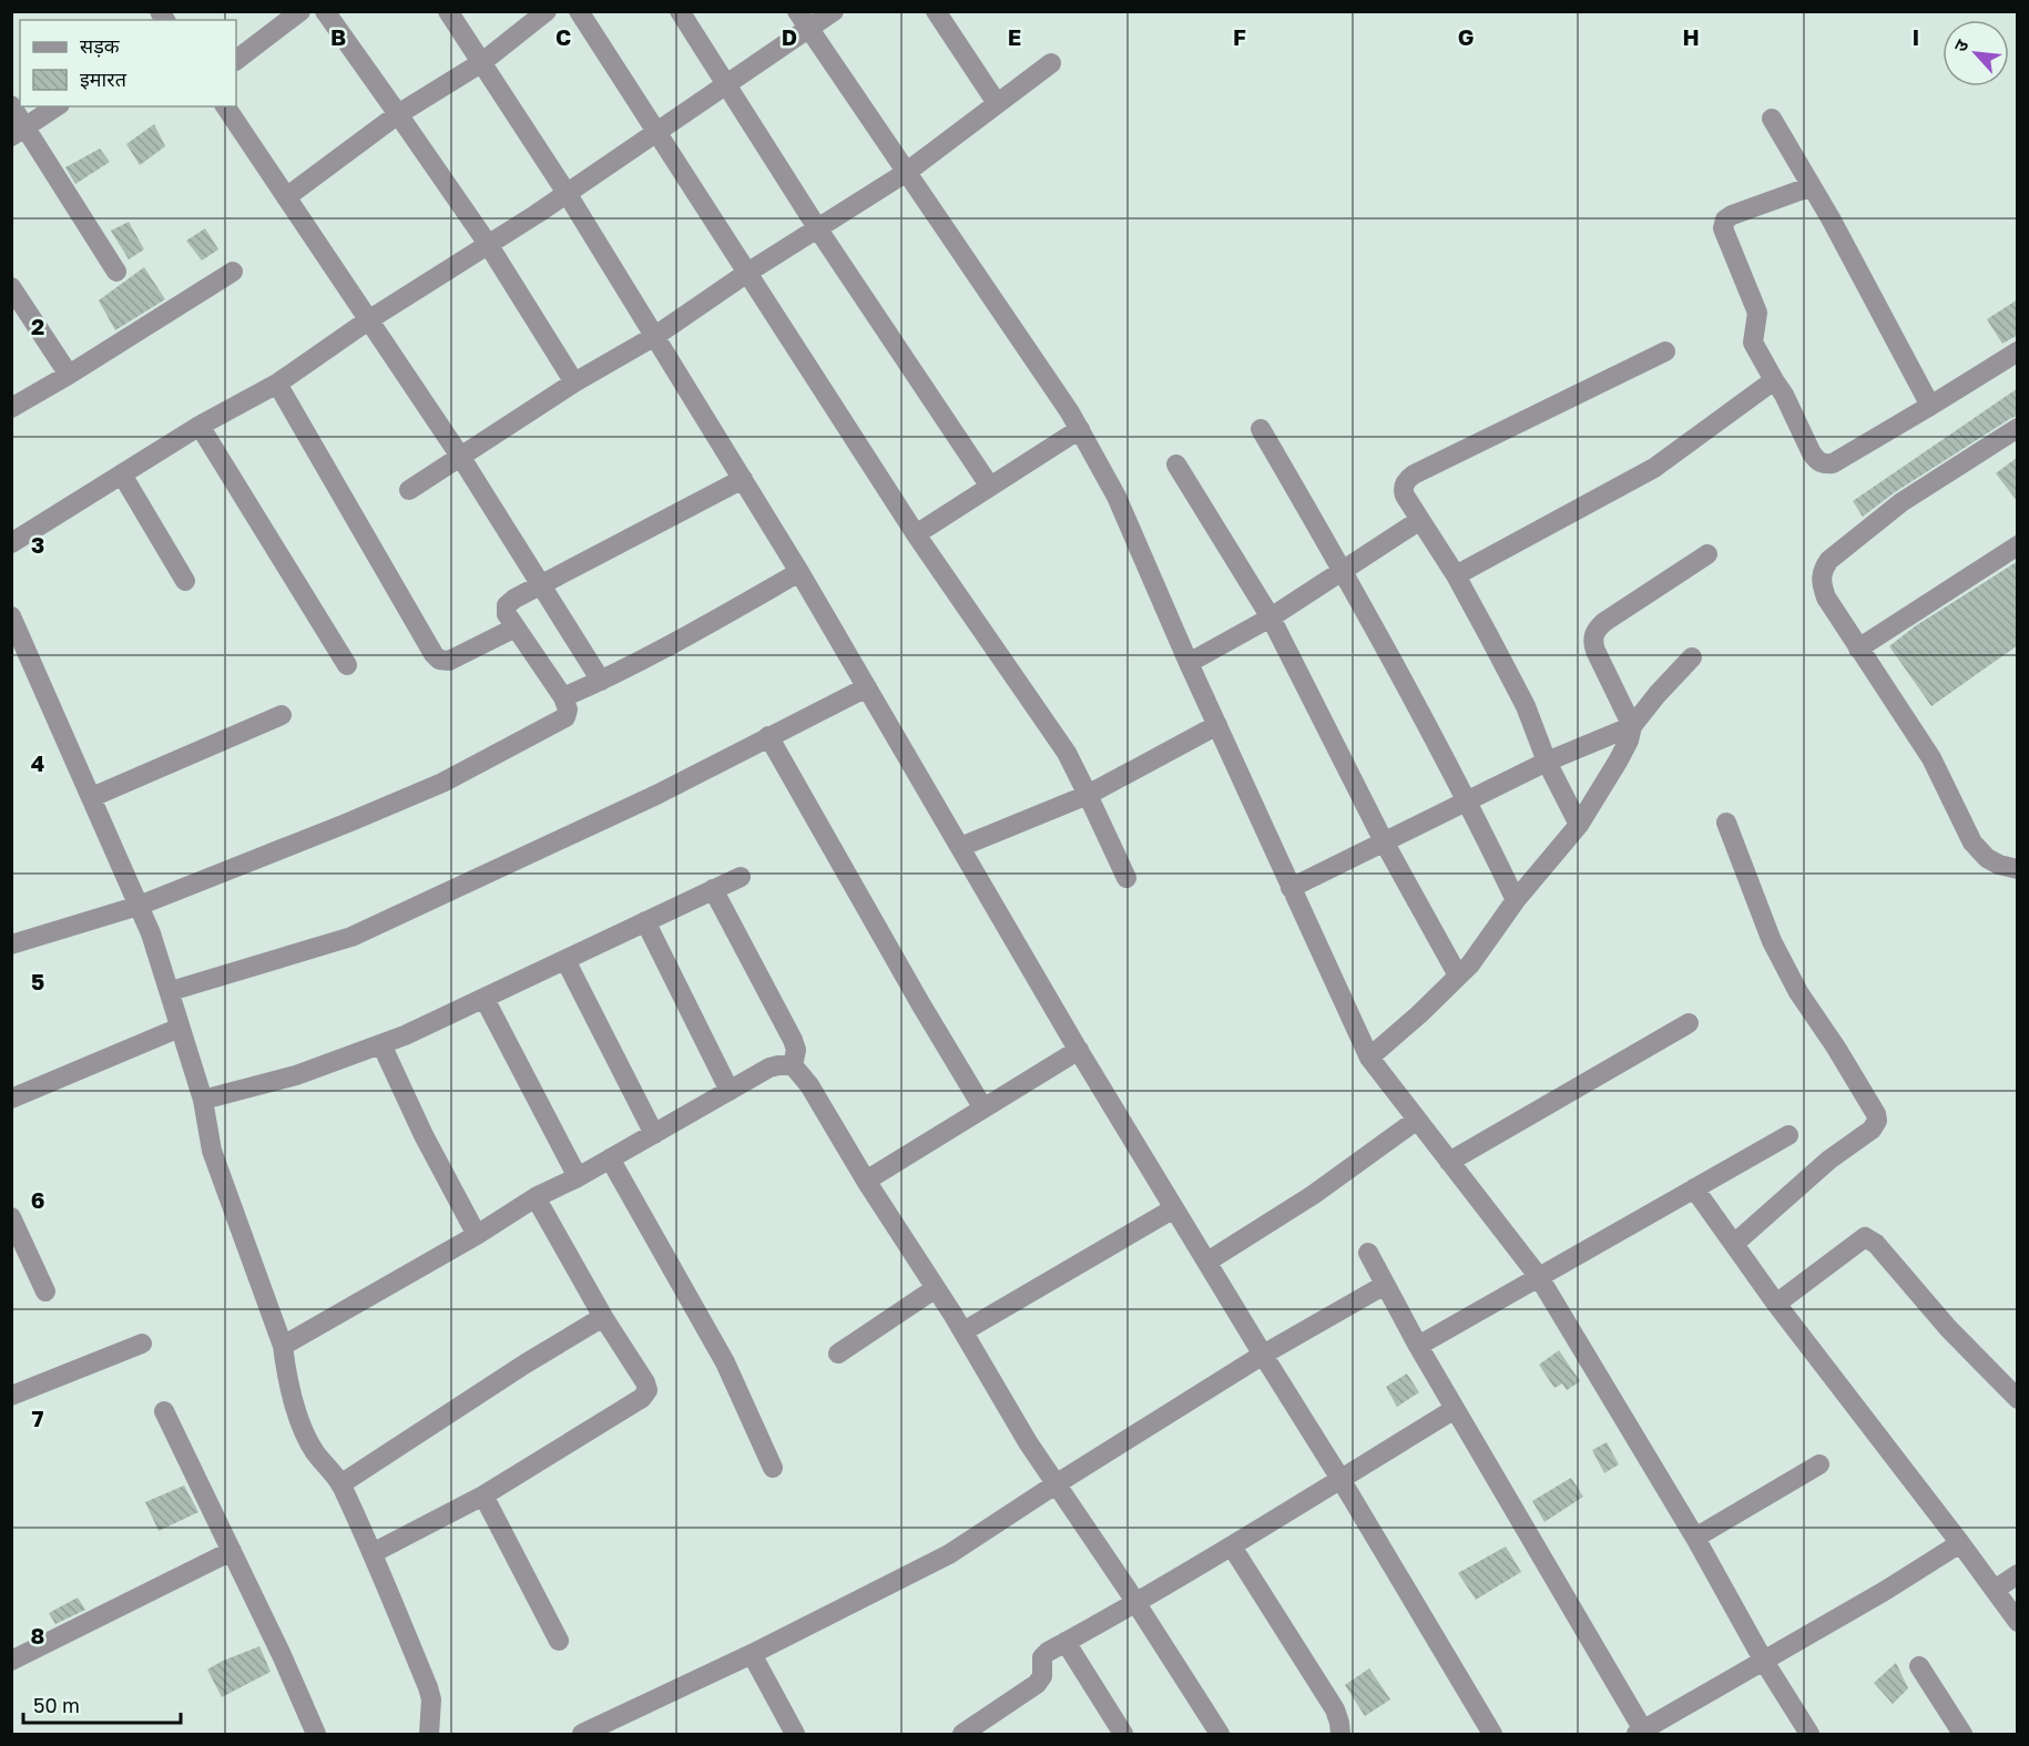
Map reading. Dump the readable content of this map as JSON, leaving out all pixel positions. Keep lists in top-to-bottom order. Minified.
{"legend":["सड़क","इमारत"],"scale_bar":"50 m","north":"top left","grid":{"columns":["B","C","D","E","F","G","H","I"],"rows":["2","3","4","5","6","7","8"]}}
